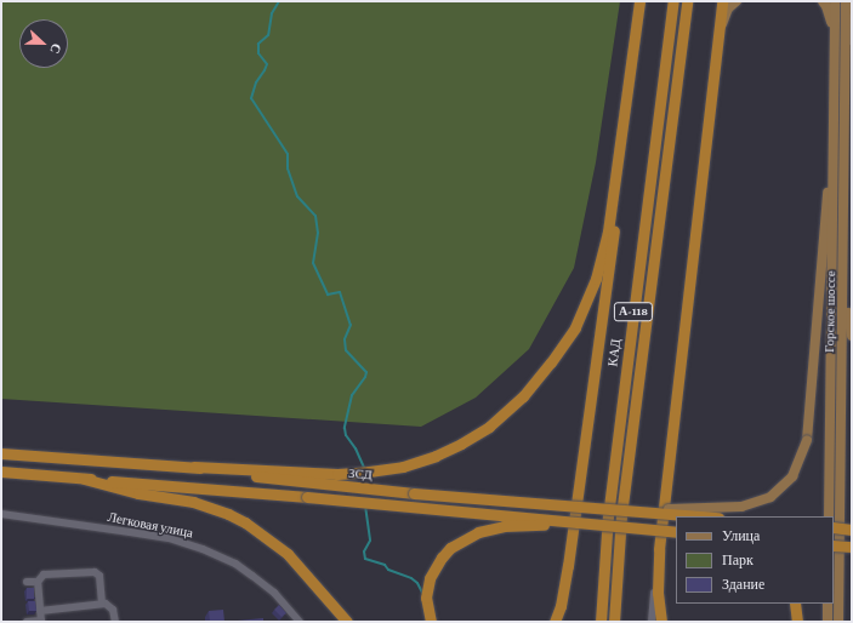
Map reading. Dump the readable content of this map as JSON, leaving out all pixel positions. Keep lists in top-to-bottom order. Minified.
{"streets":{"highway":["А-118","КАД","ЗСД"],"main road":["Горское шоссе"],"street":["Легковая улица"]},"legend":["Улица","Парк","Здание"],"north":"right"}
